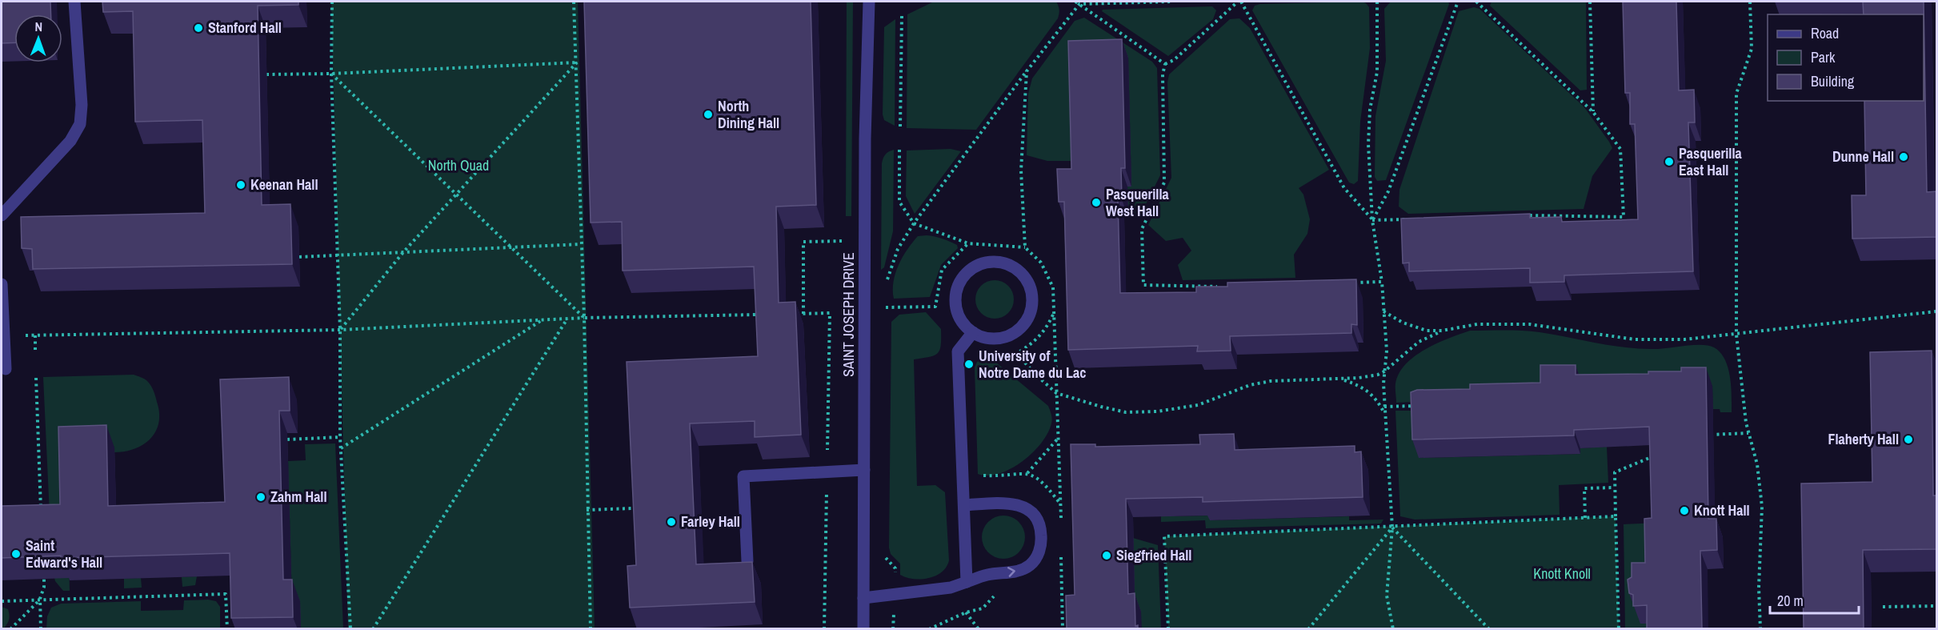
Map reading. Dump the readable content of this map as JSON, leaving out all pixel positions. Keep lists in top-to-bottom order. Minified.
{"streets":{"street":["SAINT JOSEPH DRIVE"]},"parks":["North Quad","Knott Knoll"],"places":["Stanford Hall","North Dining Hall","Dunne Hall","Pasquerilla East Hall","Keenan Hall","Pasquerilla West Hall","University of Notre Dame du Lac","Flaherty Hall","Zahm Hall","Knott Hall","Farley Hall","Saint Edward's Hall","Siegfried Hall"],"legend":["Road","Park","Building"],"scale_bar":"20 m","north":"top"}
